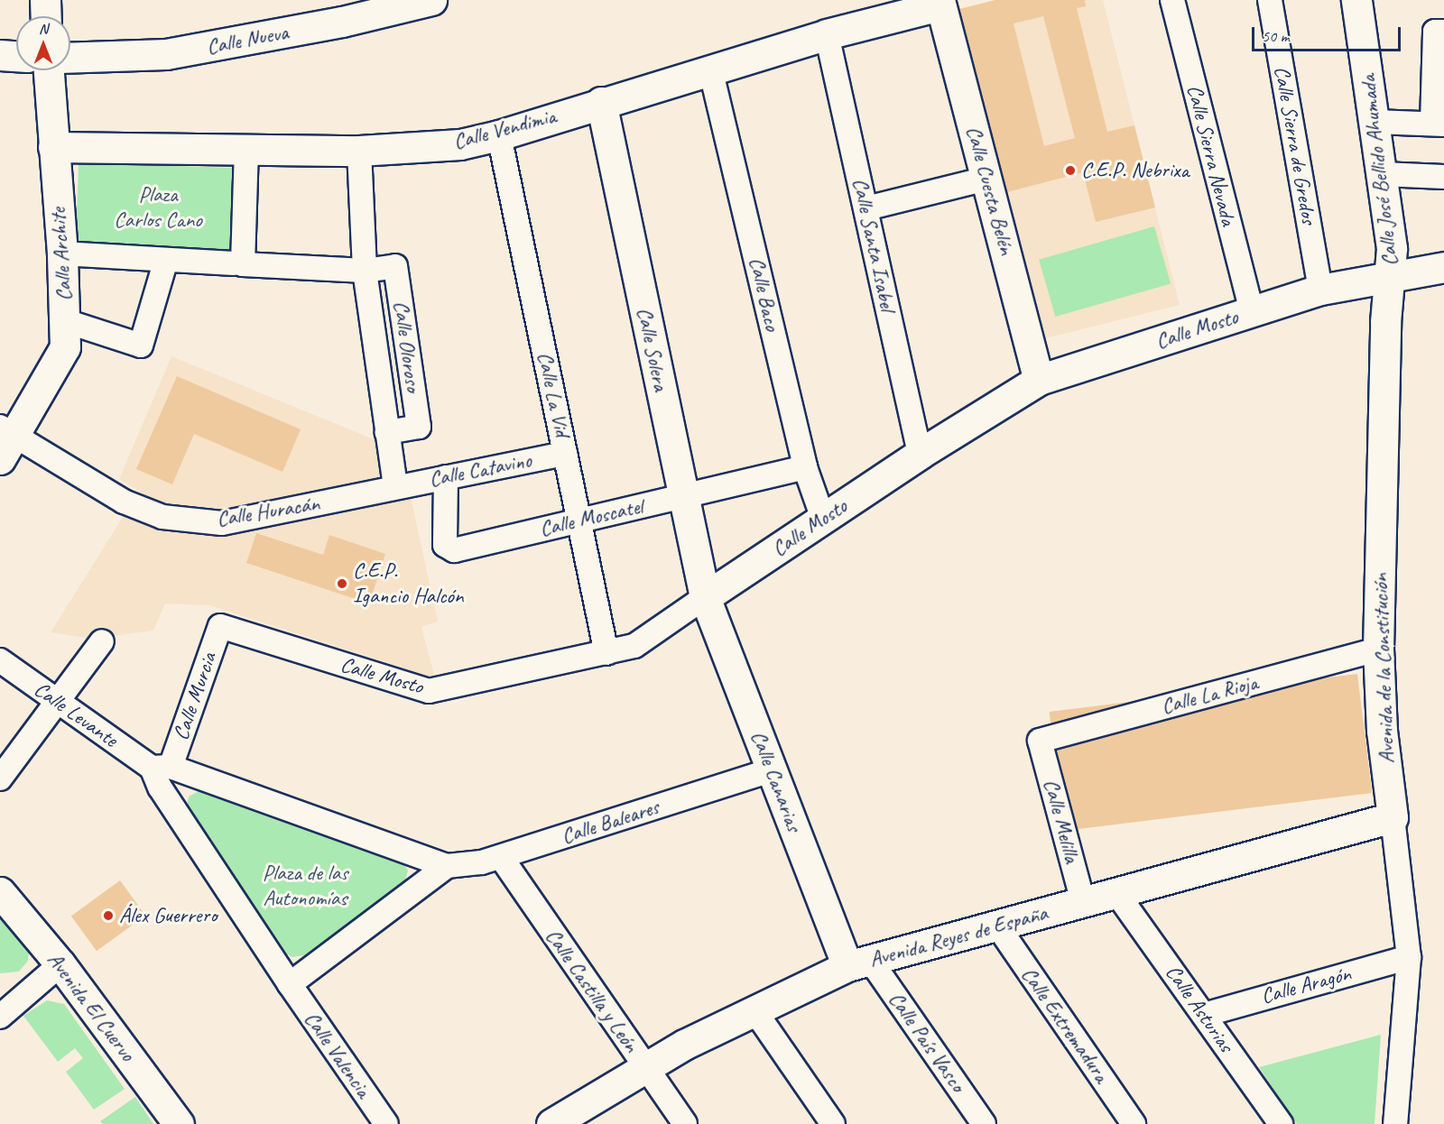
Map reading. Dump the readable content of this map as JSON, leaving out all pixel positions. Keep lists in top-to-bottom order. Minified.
{"streets":{"street":["Calle Nueva","Calle Vendimia","Calle Sierra de Gredos","Calle Sierra Nevada","Calle José Bellido Ahumada","Calle Cuesta Belén","Calle Santa Isabel","Calle Archite","Calle Baco","Calle Mosto","Calle Oloroso","Calle Solera","Calle La Vid","Calle Catavino","Calle Huracán","Calle Moscatel","Avenida de la Constitución","Calle La Rioja","Calle Murcia","Calle Levante","Calle Canarias","Calle Melilla","Calle Baleares","Avenida Reyes de España","Calle Aragón","Calle Castilla y León","Avenida El Cuervo","Calle Asturias","Calle Extremadura","Calle País Vasco","Calle Valencia"]},"crossings":[["Calle Vendimia","Calle Cuesta Belén"],["Calle Vendimia","Calle Santa Isabel"],["Calle Vendimia","Calle Archite"],["Calle Vendimia","Calle Baco"],["Calle Vendimia","Calle Oloroso"],["Calle Vendimia","Calle Solera"],["Calle Vendimia","Calle La Vid"],["Calle Sierra de Gredos","Calle Mosto"],["Calle Sierra Nevada","Calle Mosto"],["Calle José Bellido Ahumada","Calle Mosto"],["Calle José Bellido Ahumada","Avenida de la Constitución"],["Calle Cuesta Belén","Calle Mosto"],["Calle Santa Isabel","Calle Mosto"],["Calle Archite","Calle Huracán"],["Calle Baco","Calle Mosto"],["Calle Baco","Calle Moscatel"],["Calle Mosto","Calle Solera"],["Calle Mosto","Calle La Vid"],["Calle Mosto","Avenida de la Constitución"],["Calle Mosto","Calle Murcia"],["Calle Mosto","Calle Canarias"],["Calle Oloroso","Calle Catavino"],["Calle Oloroso","Calle Huracán"],["Calle Solera","Calle Moscatel"],["Calle Solera","Calle Canarias"],["Calle La Vid","Calle Catavino"],["Calle La Vid","Calle Moscatel"],["Calle Catavino","Calle Huracán"],["Calle Catavino","Calle Moscatel"],["Avenida de la Constitución","Calle La Rioja"],["Avenida de la Constitución","Avenida Reyes de España"],["Avenida de la Constitución","Calle Aragón"],["Calle La Rioja","Calle Melilla"],["Calle Murcia","Calle Levante"],["Calle Canarias","Calle Baleares"],["Calle Canarias","Avenida Reyes de España"],["Calle Canarias","Calle País Vasco"],["Calle Melilla","Avenida Reyes de España"],["Calle Baleares","Calle Castilla y León"],["Avenida Reyes de España","Calle Castilla y León"],["Avenida Reyes de España","Calle Asturias"],["Avenida Reyes de España","Calle Extremadura"],["Avenida Reyes de España","Calle País Vasco"],["Calle Aragón","Calle Asturias"]],"parks":["Plaza Carlos Cano","Plaza de las Autonomías"],"places":["C.E.P. Nebrixa","C.E.P. Igancio Halcón","Álex Guerrero"],"scale_bar":"50 m","north":"top"}
